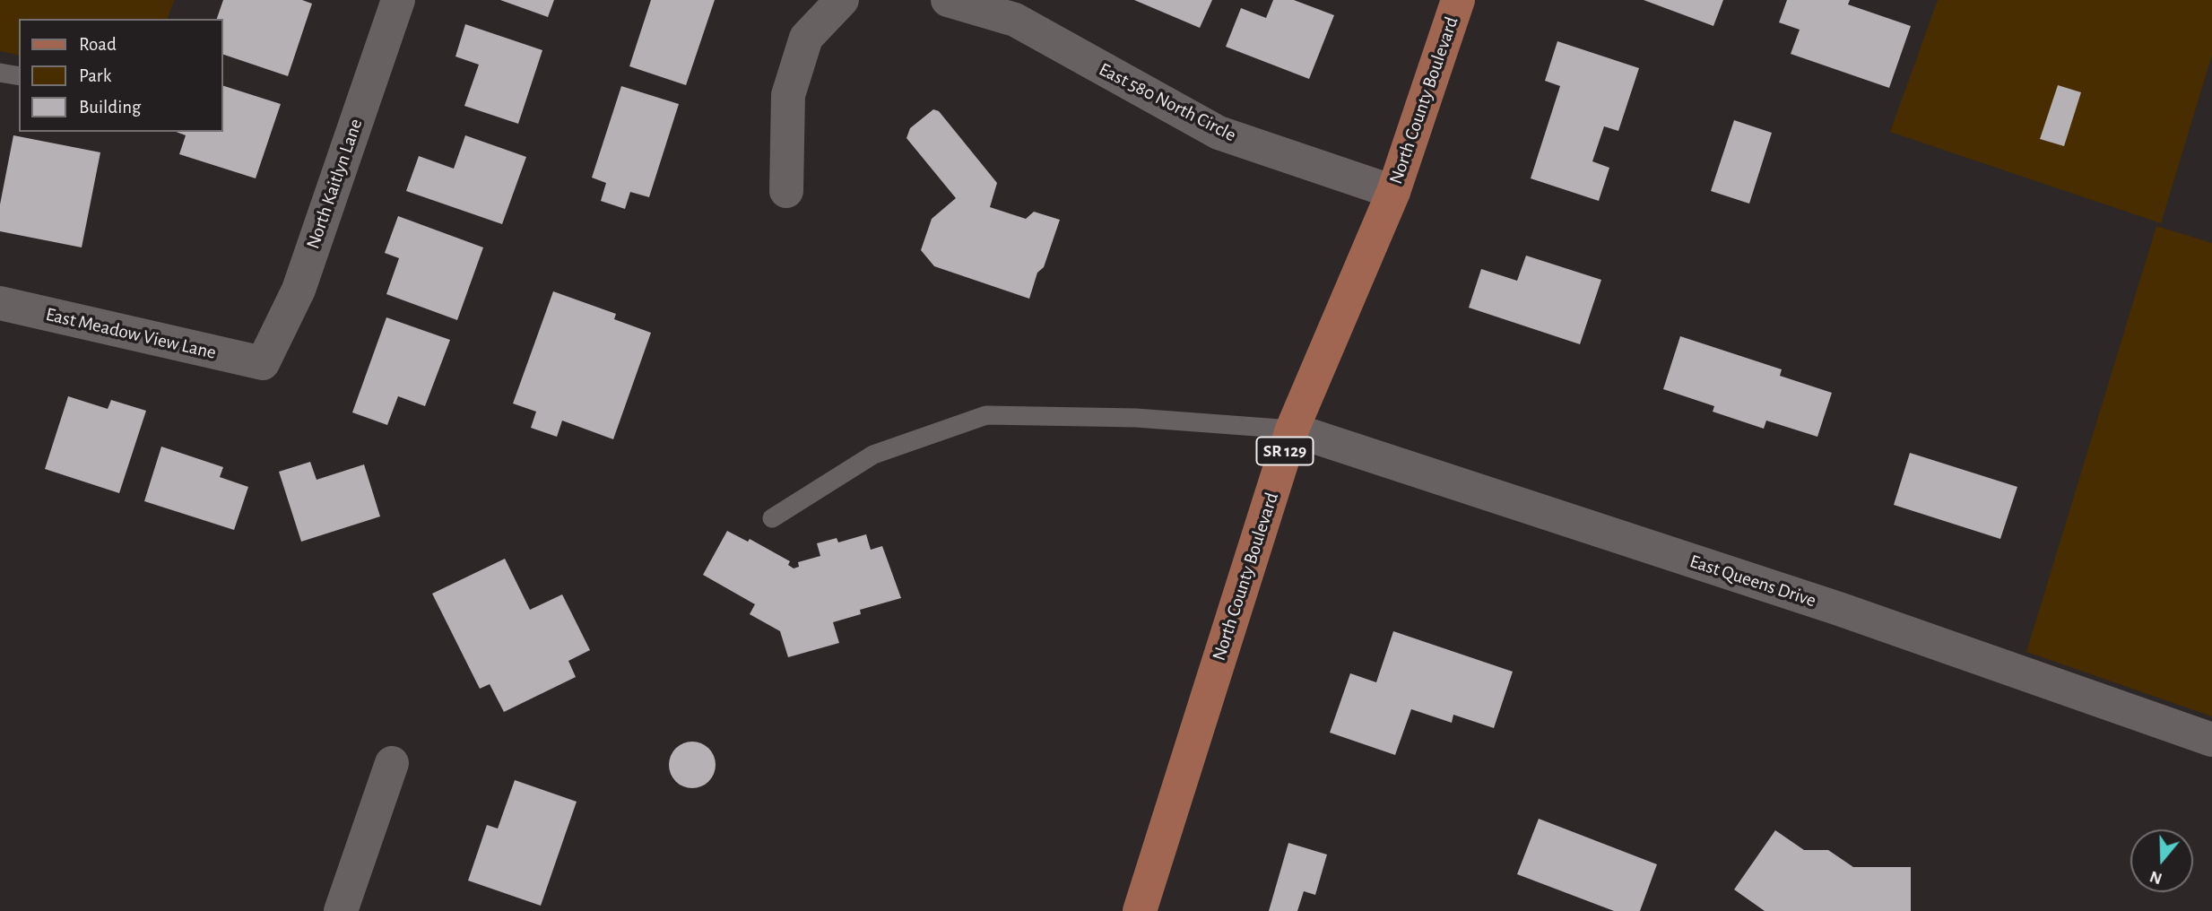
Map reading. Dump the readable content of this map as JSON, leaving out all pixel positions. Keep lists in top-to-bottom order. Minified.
{"streets":{"main road":["North County Boulevard","SR 129"],"street":["East 580 North Circle","North Kaitlyn Lane","East Meadow View Lane","East Queens Drive"]},"crossings":[["North County Boulevard","East 580 North Circle"],["North County Boulevard","East Queens Drive"],["North Kaitlyn Lane","East Meadow View Lane"]],"legend":["Road","Park","Building"],"north":"bottom"}
